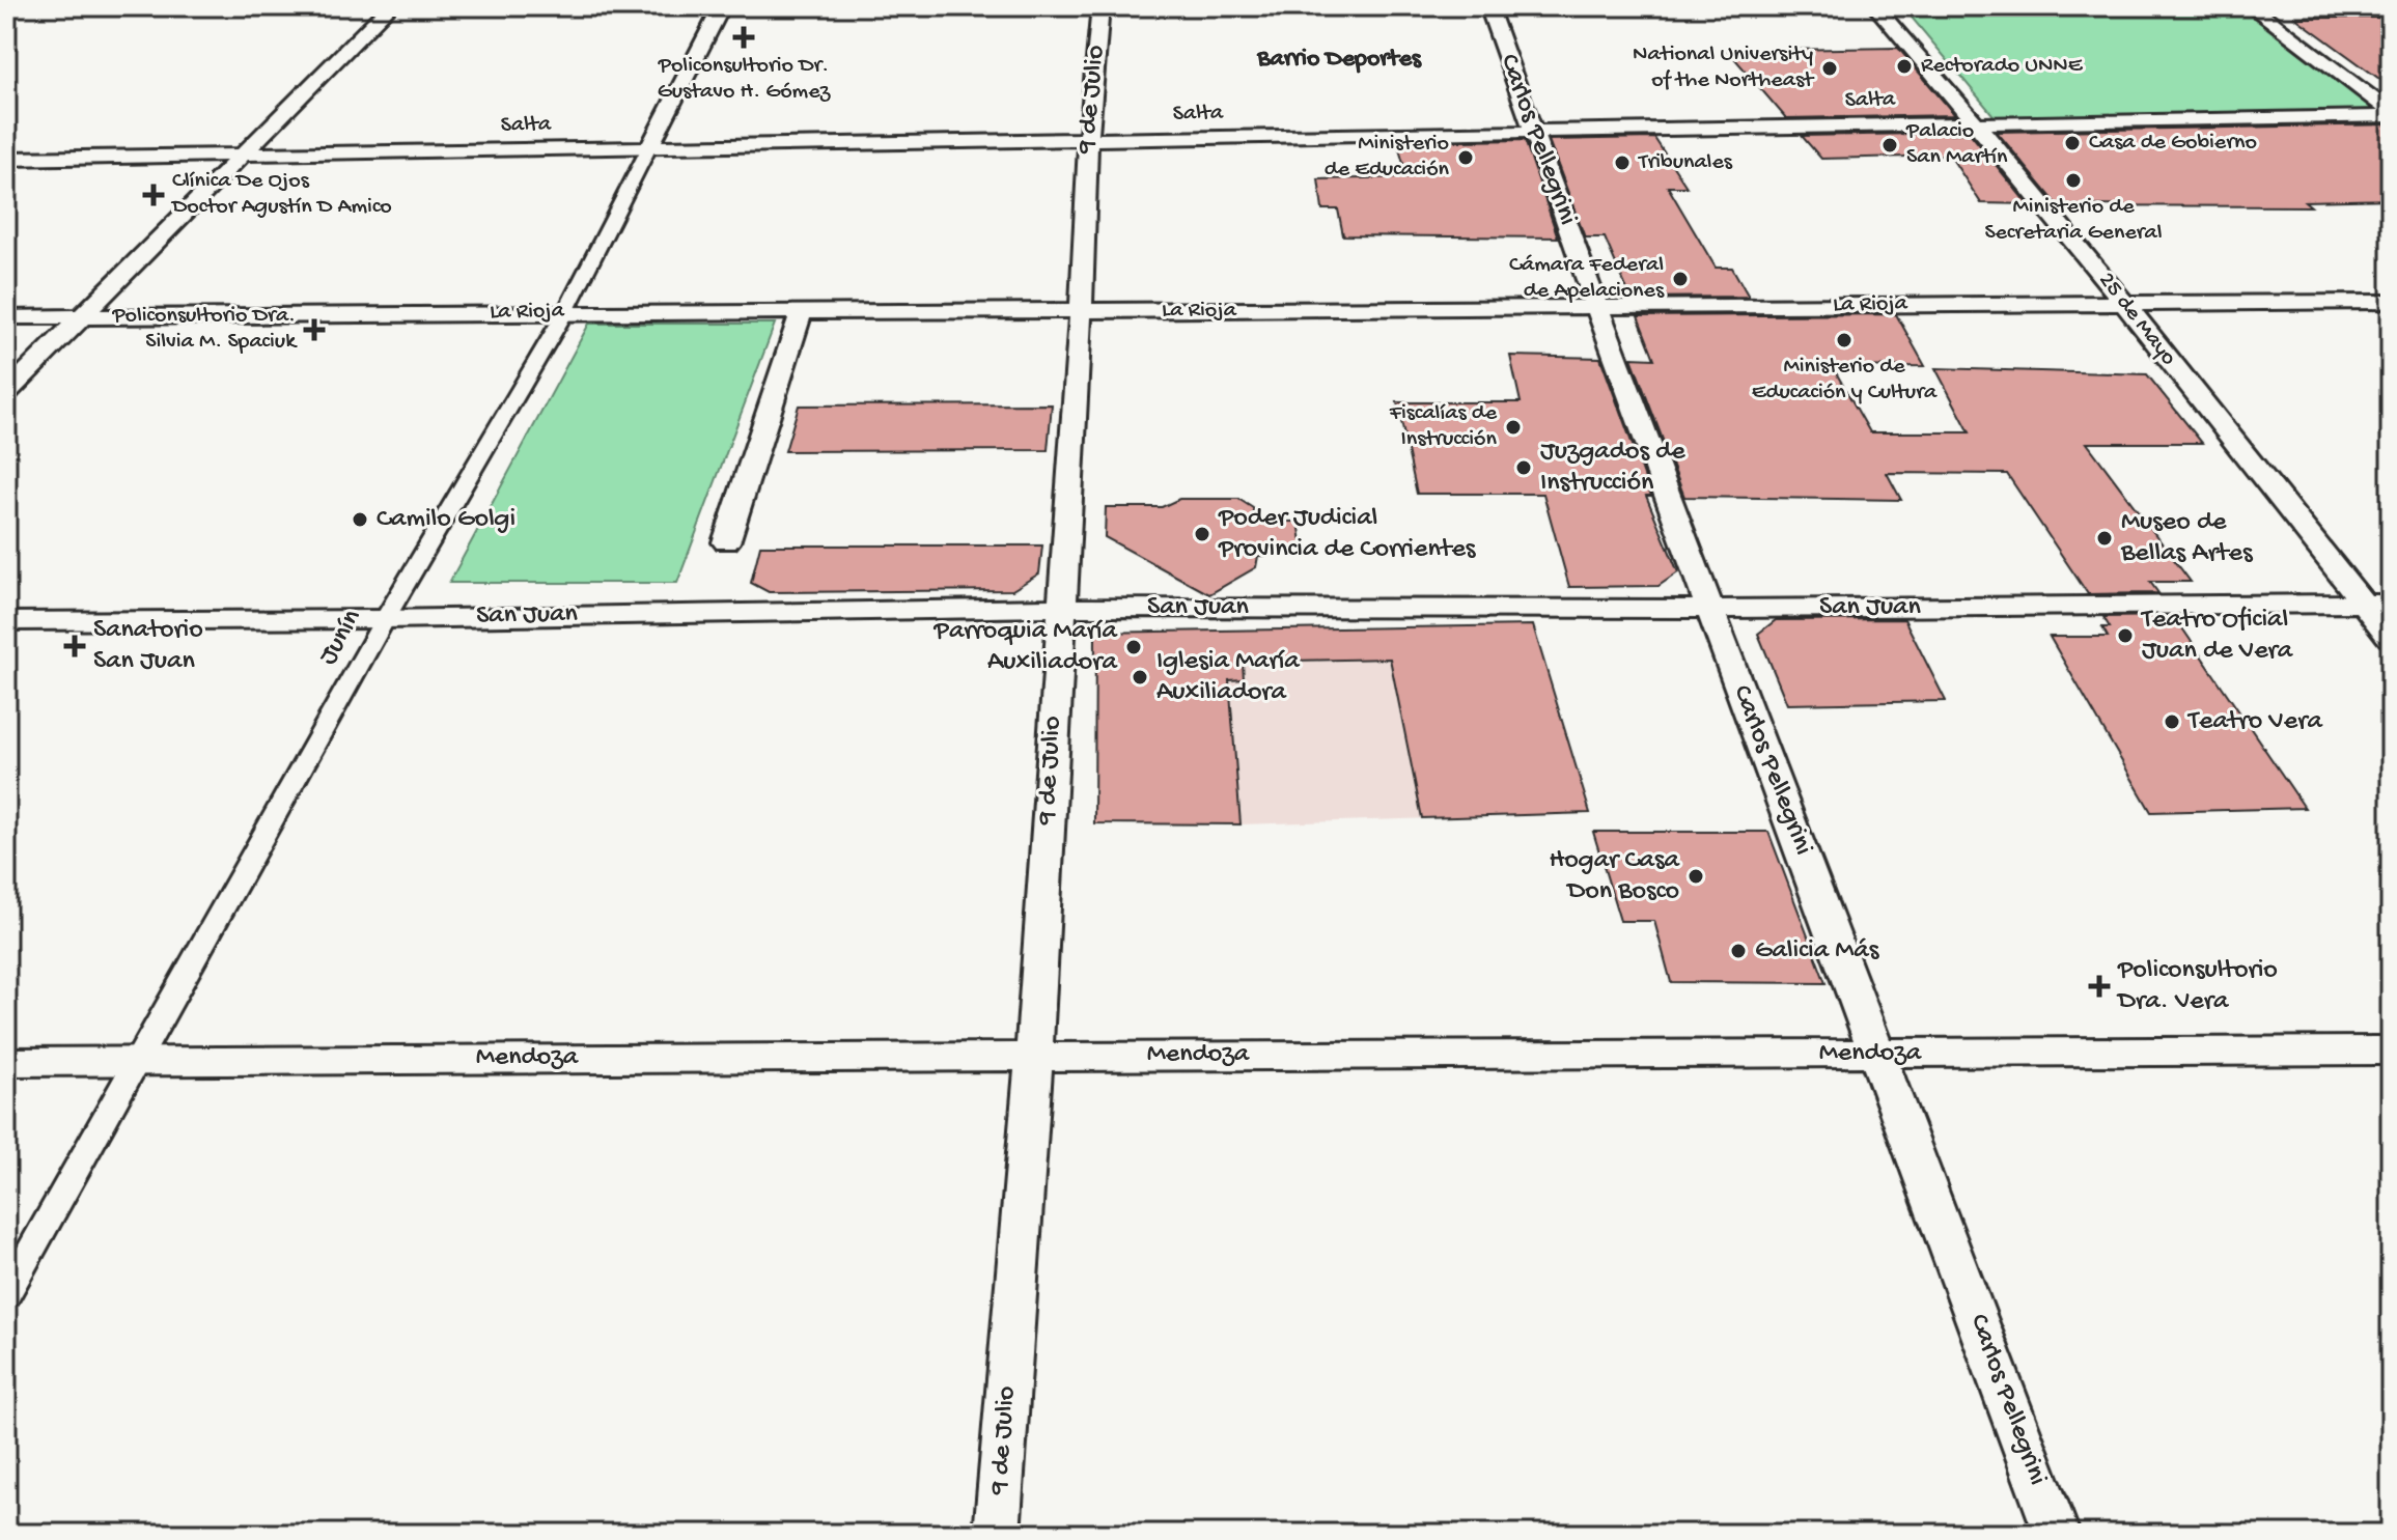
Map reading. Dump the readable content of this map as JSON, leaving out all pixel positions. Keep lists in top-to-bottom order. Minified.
{"streets":{"street":["9 de Julio","Salta","Carlos Pellegrini","La Rioja","25 de Mayo","San Juan","Junín","Mendoza"]},"crossings":[["9 de Julio","Salta"],["9 de Julio","La Rioja"],["9 de Julio","San Juan"],["9 de Julio","Mendoza"],["Salta","Carlos Pellegrini"],["Salta","25 de Mayo"],["Salta","Junín"],["Carlos Pellegrini","La Rioja"],["Carlos Pellegrini","San Juan"],["Carlos Pellegrini","Mendoza"],["La Rioja","25 de Mayo"],["La Rioja","Junín"],["25 de Mayo","San Juan"],["San Juan","Junín"],["Junín","Mendoza"]],"districts":["Barrio Deportes"],"places":{"health":["Policonsultorio Dr. Gustavo H. Gómez","Clínica De Ojos Doctor Agustín D Amico","Policonsultorio Dra. Silvia M. Spaciuk","Sanatorio San Juan","Policonsultorio Dra. Vera"],"other":["Rectorado UNNE","National University of the Northeast","Casa de Gobierno","Palacio San Martín","Ministerio de Educación","Tribunales","Ministerio de Secretaria General","Cámara Federal de Apelaciones","Ministerio de Educación y Cultura","Fiscalías de Instrucción","Juzgados de Instrucción","Camilo Golgi","Poder Judicial Provincia de Corrientes","Museo de Bellas Artes","Teatro Oficial Juan de Vera","Parroquia María Auxiliadora","Iglesia María Auxiliadora","Teatro Vera","Hogar Casa Don Bosco","Galicia Más"]}}
